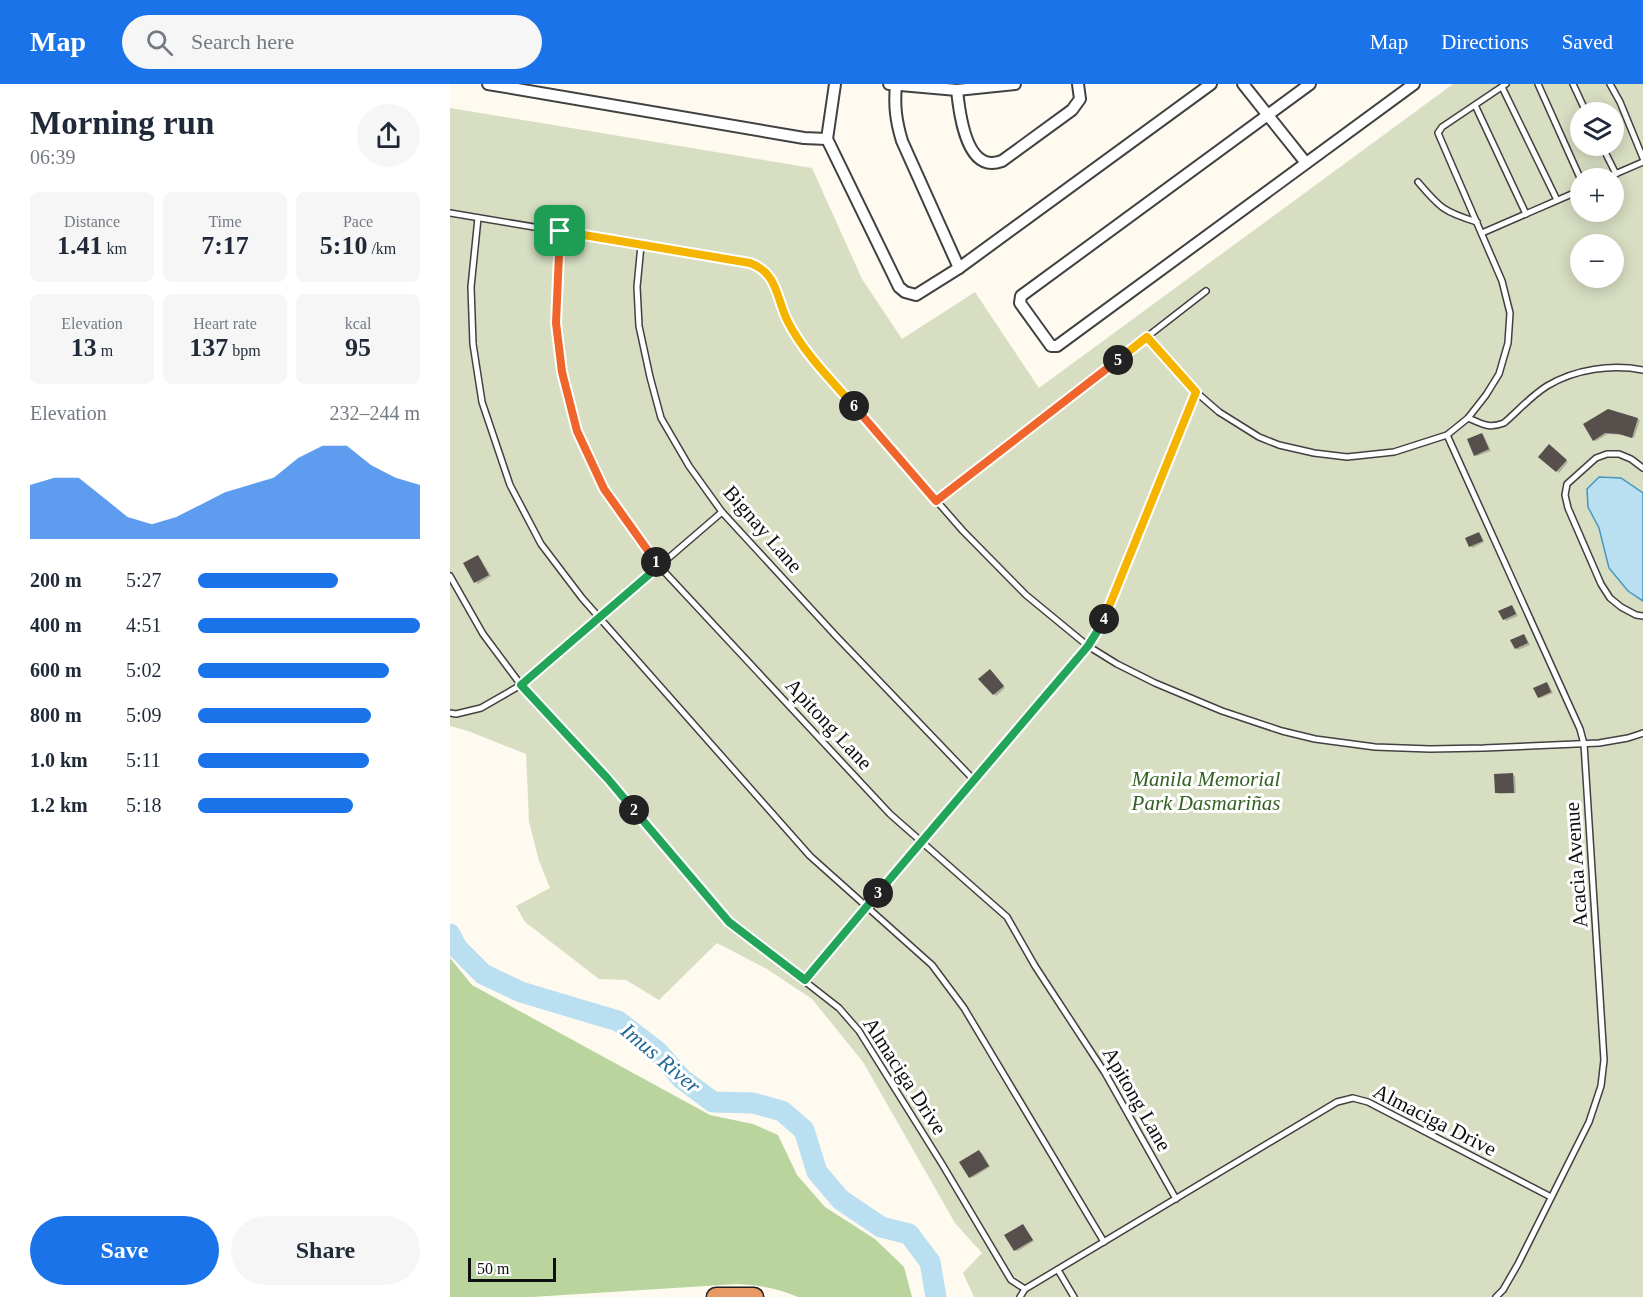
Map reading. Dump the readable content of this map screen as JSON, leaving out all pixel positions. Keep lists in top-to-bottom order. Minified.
{"streets":{"lane":["Bignay Lane","Apitong Lane","Acacia Avenue","Almaciga Drive"]},"crossings":[["Apitong Lane","Almaciga Drive"],["Acacia Avenue","Almaciga Drive"]],"water":["Imus River"],"parks":["Manila Memorial Park Dasmariñas"],"scale_bar":"50 m","page":{"header":"Map","search":"Search here","nav":["Map","Directions","Saved"],"heading":["Morning run","06:39"],"map_buttons":["+","−"],"stats":[["Distance","1.41 km"],["Time","7:17"],["Pace","5:10 /km"],["Elevation","13 m"],["Heart rate","137 bpm"],["kcal","95"]],"pins":["5","6","1","4","2","3"],"chart":["Elevation","232–244 m"],"list":[{"name":"200 m","note":"5:27"},{"name":"400 m","note":"4:51"},{"name":"600 m","note":"5:02"},{"name":"800 m","note":"5:09"},{"name":"1.0 km","note":"5:11"},{"name":"1.2 km","note":"5:18"}],"buttons":["Save","Share"],"scale":"50 m"}}
